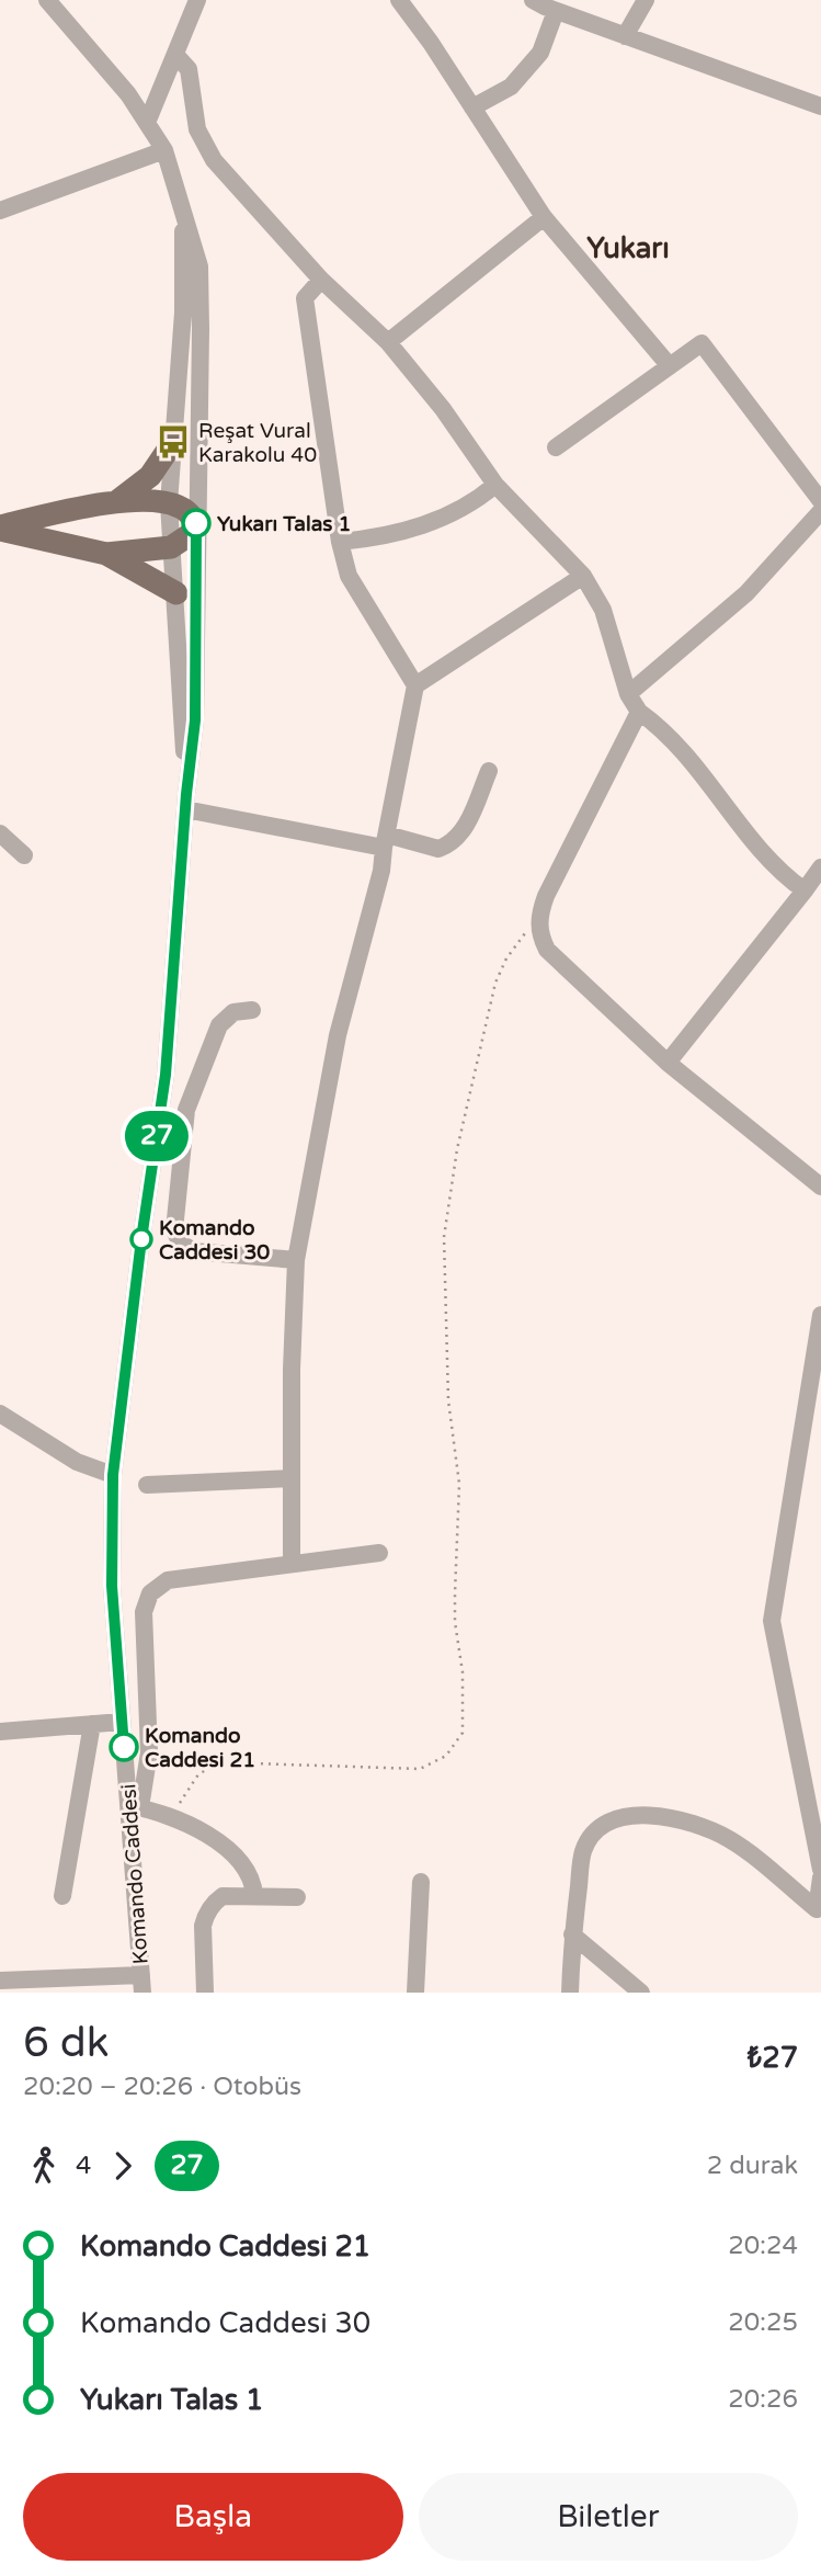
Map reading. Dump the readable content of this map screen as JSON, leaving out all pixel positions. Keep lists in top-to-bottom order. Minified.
{"streets":{"street":["Komando Caddesi"]},"districts":["Yukarı"],"places":{"bus stop":["Reşat Vural Karakolu 40"],"other":["Yukarı Talas 1","Komando Caddesi 30","Komando Caddesi 21"]},"lines":["bus line 27"],"page":{"on_map":"27","heading":["6 dk","20:20 – 20:26 · Otobüs","₺27"],"legs":["4","27","2 durak"],"list":[{"name":"Komando Caddesi 21","value":"20:24"},{"name":"Komando Caddesi 30","value":"20:25"},{"name":"Yukarı Talas 1","value":"20:26"}],"buttons":["Başla","Biletler"]}}
